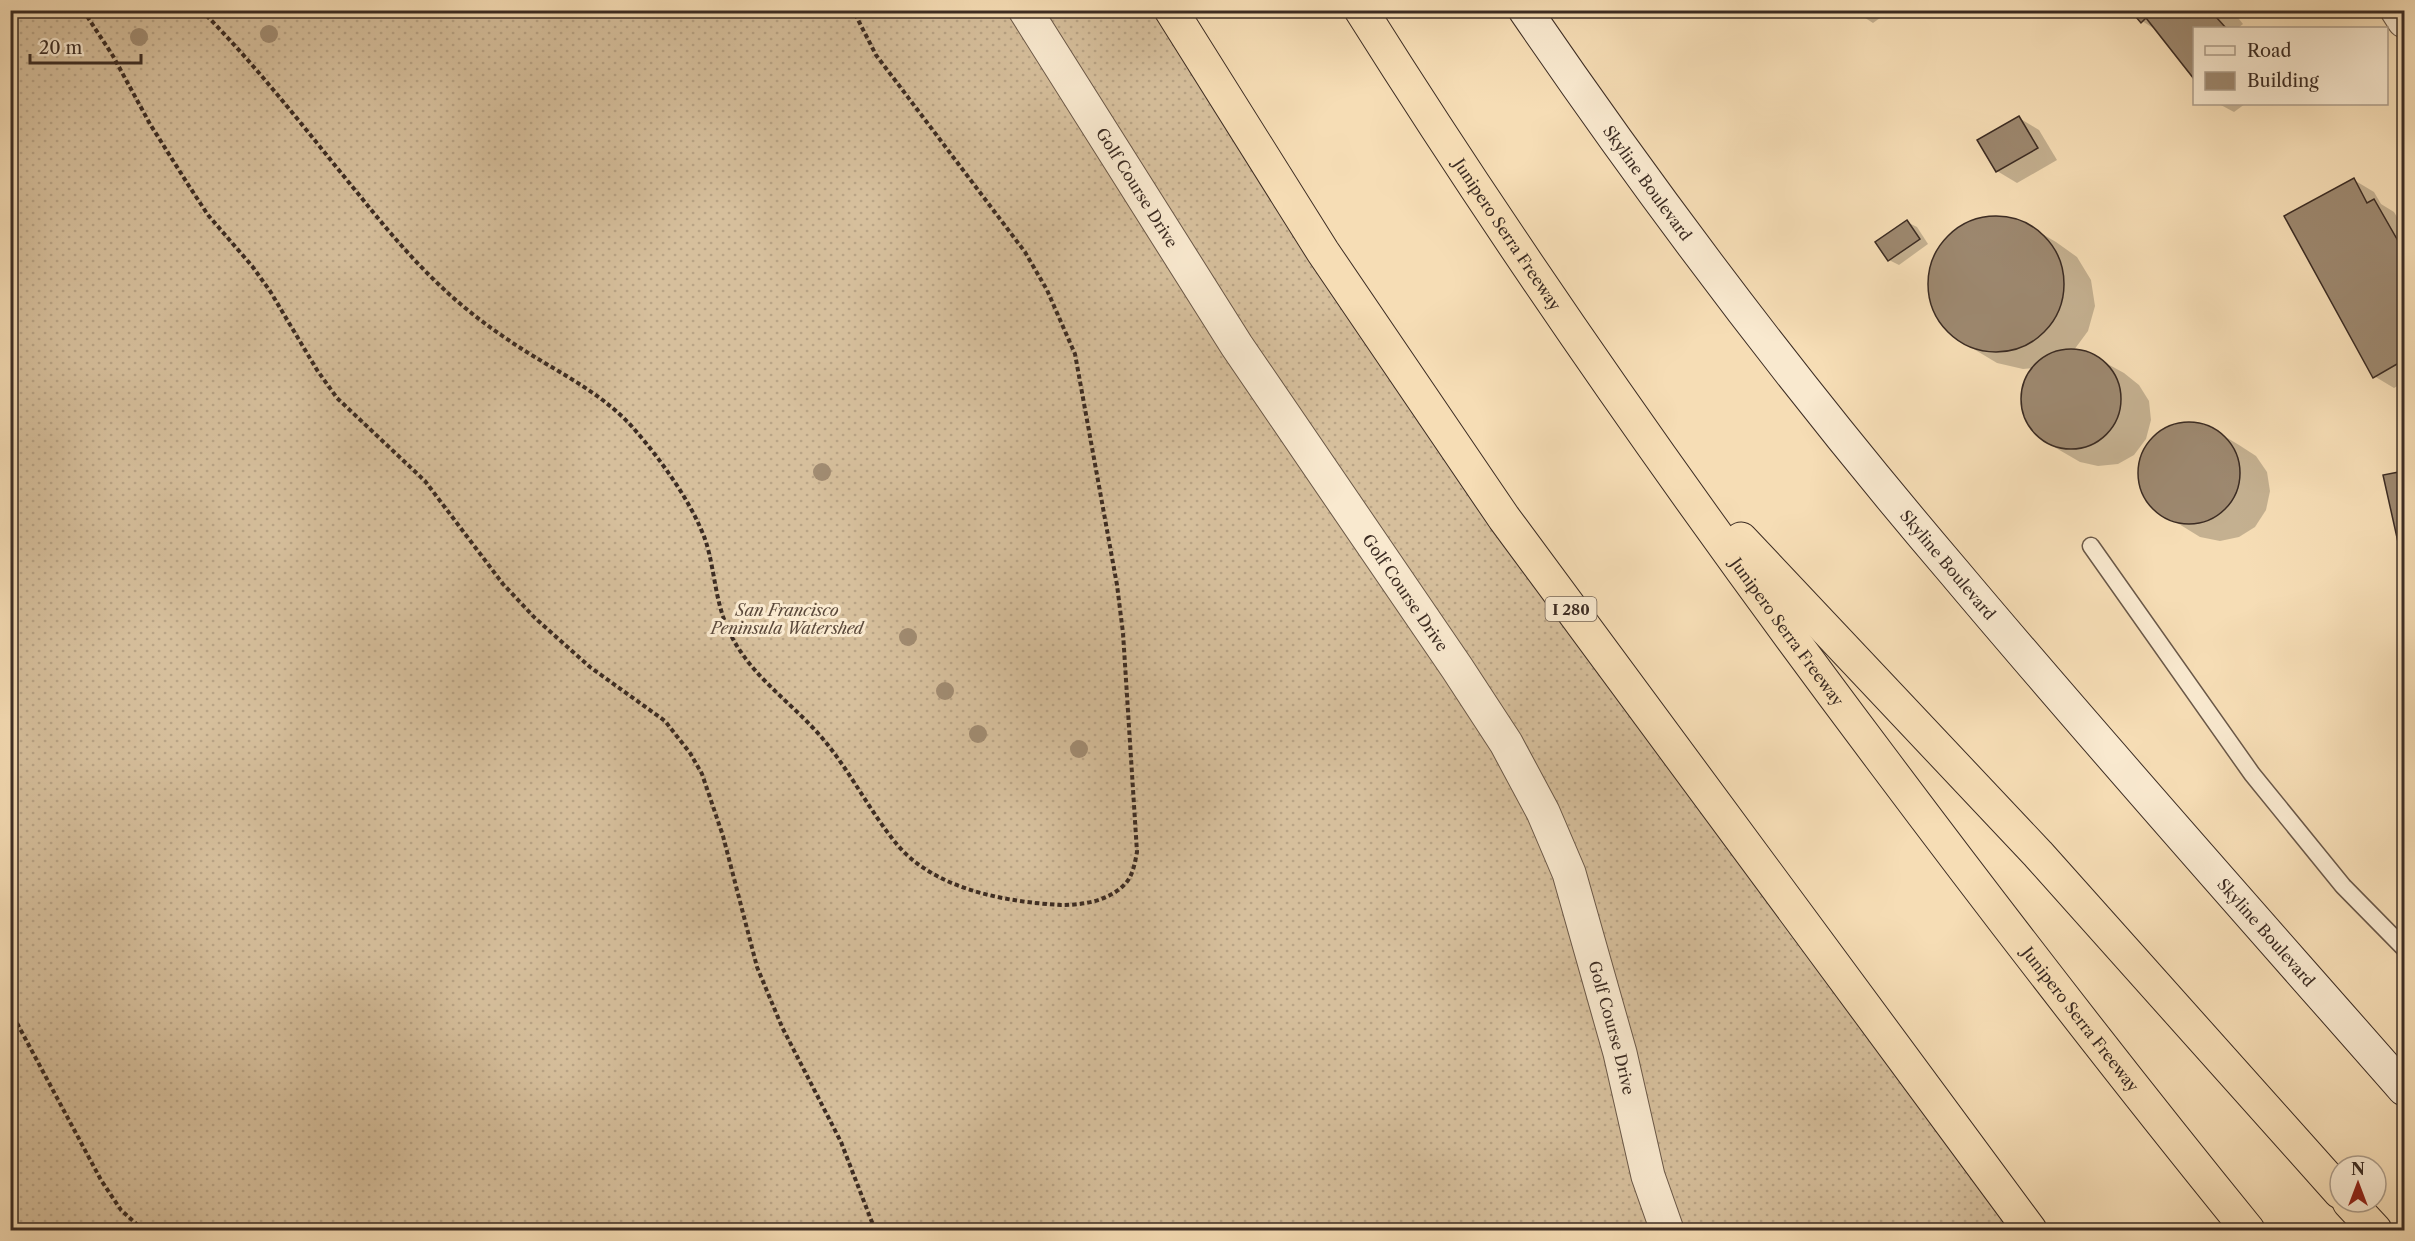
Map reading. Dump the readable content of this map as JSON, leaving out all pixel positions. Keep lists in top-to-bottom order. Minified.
{"streets":{"highway":["Junipero Serra Freeway","I 280"],"street":["Skyline Boulevard","Golf Course Drive"]},"parks":["San Francisco Peninsula Watershed"],"legend":["Road","Building"],"scale_bar":"20 m","north":"top"}
